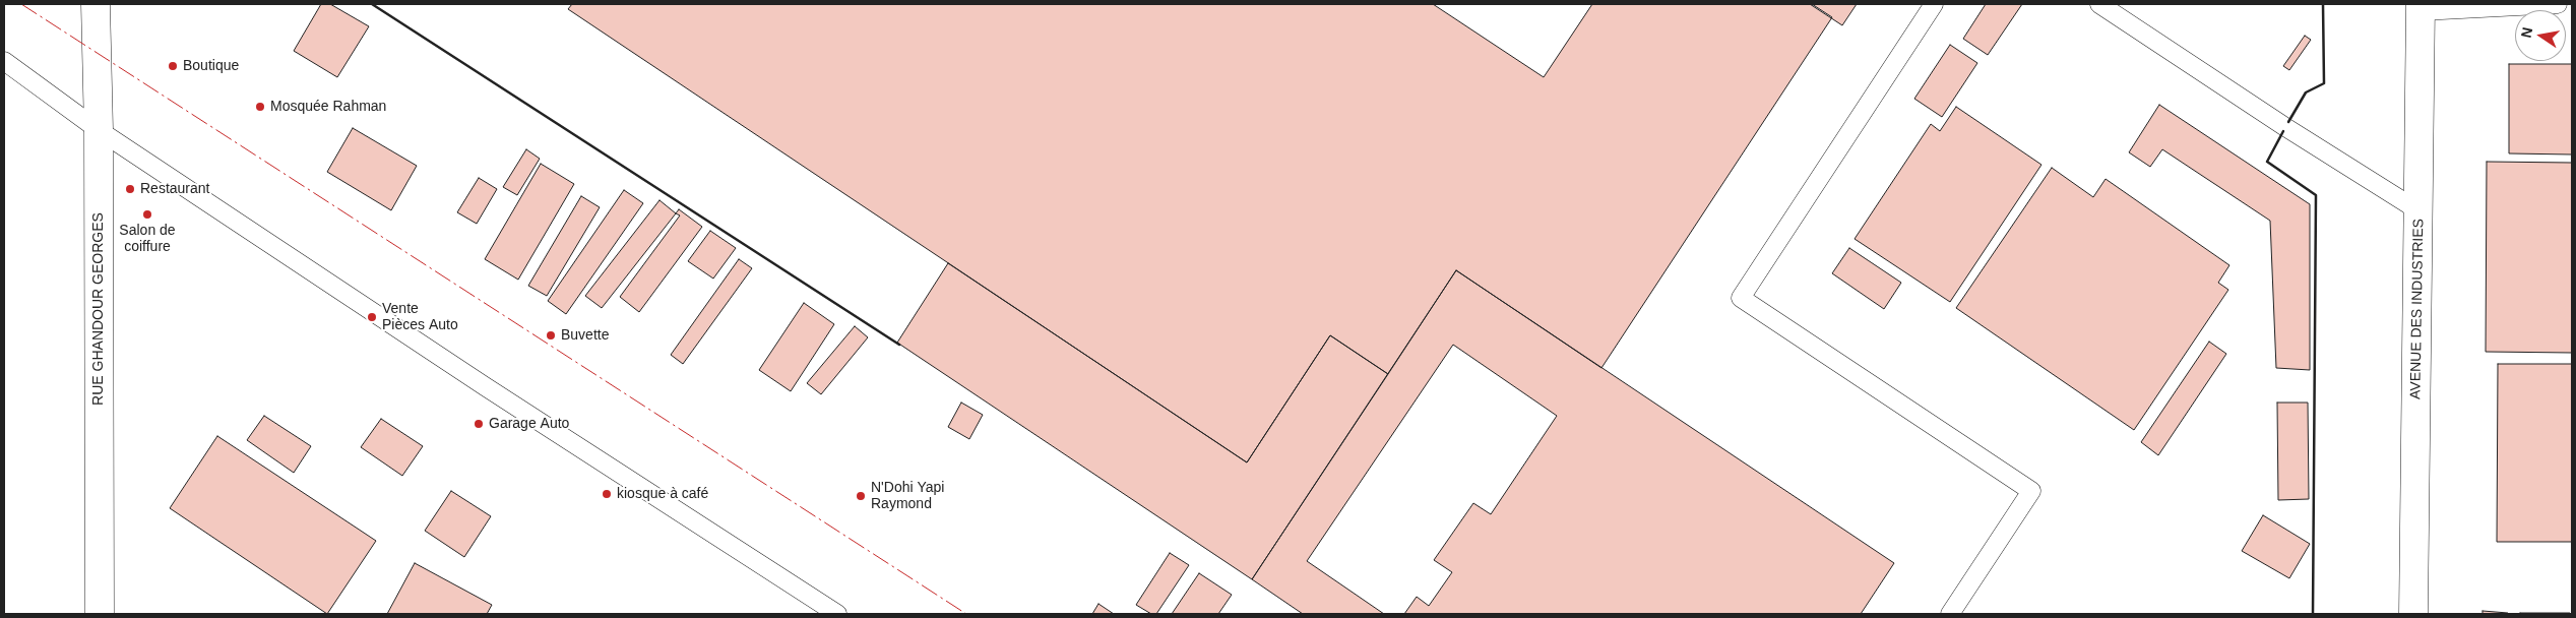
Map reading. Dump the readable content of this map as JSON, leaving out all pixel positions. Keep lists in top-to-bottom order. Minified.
{"streets":{"street":["RUE GHANDOUR GEORGES","AVENUE DES INDUSTRIES"]},"places":["Boutique","Mosquée Rahman","Restaurant","Salon de coiffure","Vente Pièces Auto","Buvette","Garage Auto","kiosque à café","N'Dohi Yapi Raymond"],"north":"left"}
